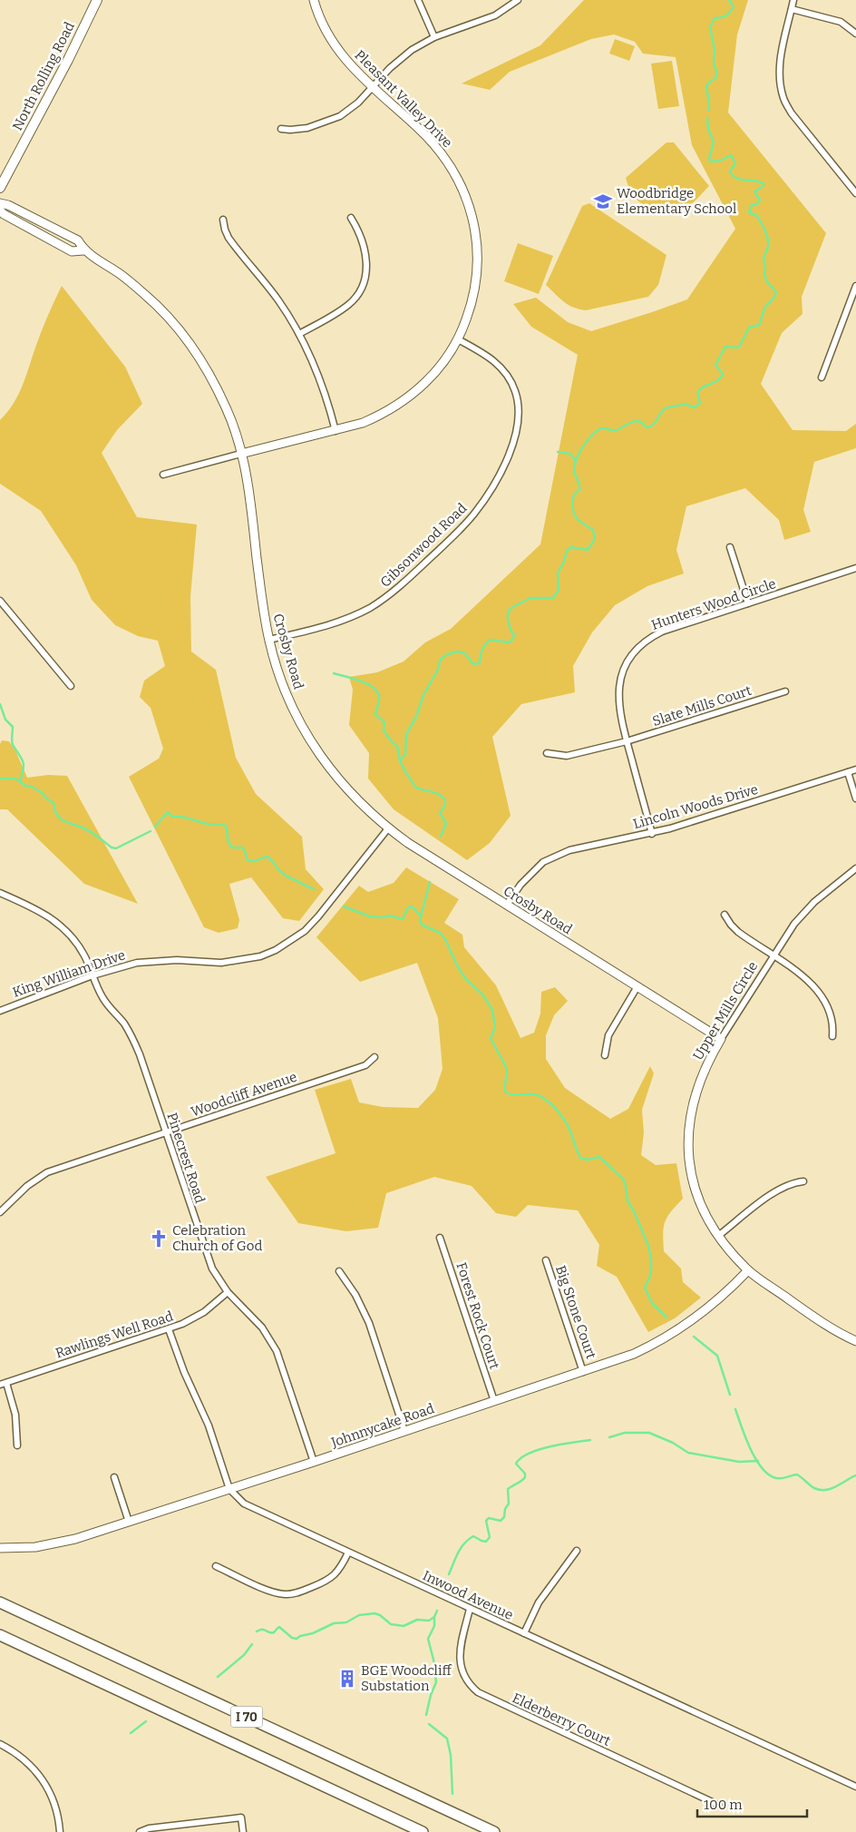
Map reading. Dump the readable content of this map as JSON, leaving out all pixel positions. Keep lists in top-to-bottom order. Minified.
{"streets":{"highway":["I 70"],"main road":["North Rolling Road"],"street":["Pleasant Valley Drive","Gibsonwood Road","Hunters Wood Circle","Crosby Road","Slate Mills Court","Lincoln Woods Drive","King William Drive","Upper Mills Circle","Woodcliff Avenue","Pinecrest Road","Big Stone Court","Forest Rock Court","Rawlings Well Road","Johnnycake Road","Inwood Avenue","Elderberry Court"]},"crossings":[["Pleasant Valley Drive","Gibsonwood Road"],["Pleasant Valley Drive","Crosby Road"],["Gibsonwood Road","Crosby Road"],["Hunters Wood Circle","Slate Mills Court"],["Hunters Wood Circle","Lincoln Woods Drive"],["Crosby Road","Lincoln Woods Drive"],["Crosby Road","King William Drive"],["Crosby Road","Upper Mills Circle"],["King William Drive","Pinecrest Road"],["Upper Mills Circle","Johnnycake Road"],["Woodcliff Avenue","Pinecrest Road"],["Pinecrest Road","Rawlings Well Road"],["Pinecrest Road","Johnnycake Road"],["Big Stone Court","Johnnycake Road"],["Forest Rock Court","Johnnycake Road"],["Rawlings Well Road","Inwood Avenue"],["Johnnycake Road","Inwood Avenue"],["Inwood Avenue","Elderberry Court"]],"places":{"school or university":["Woodbridge Elementary School"],"church":["Celebration Church of God"],"building":["BGE Woodcliff Substation"]},"scale_bar":"100 m"}
